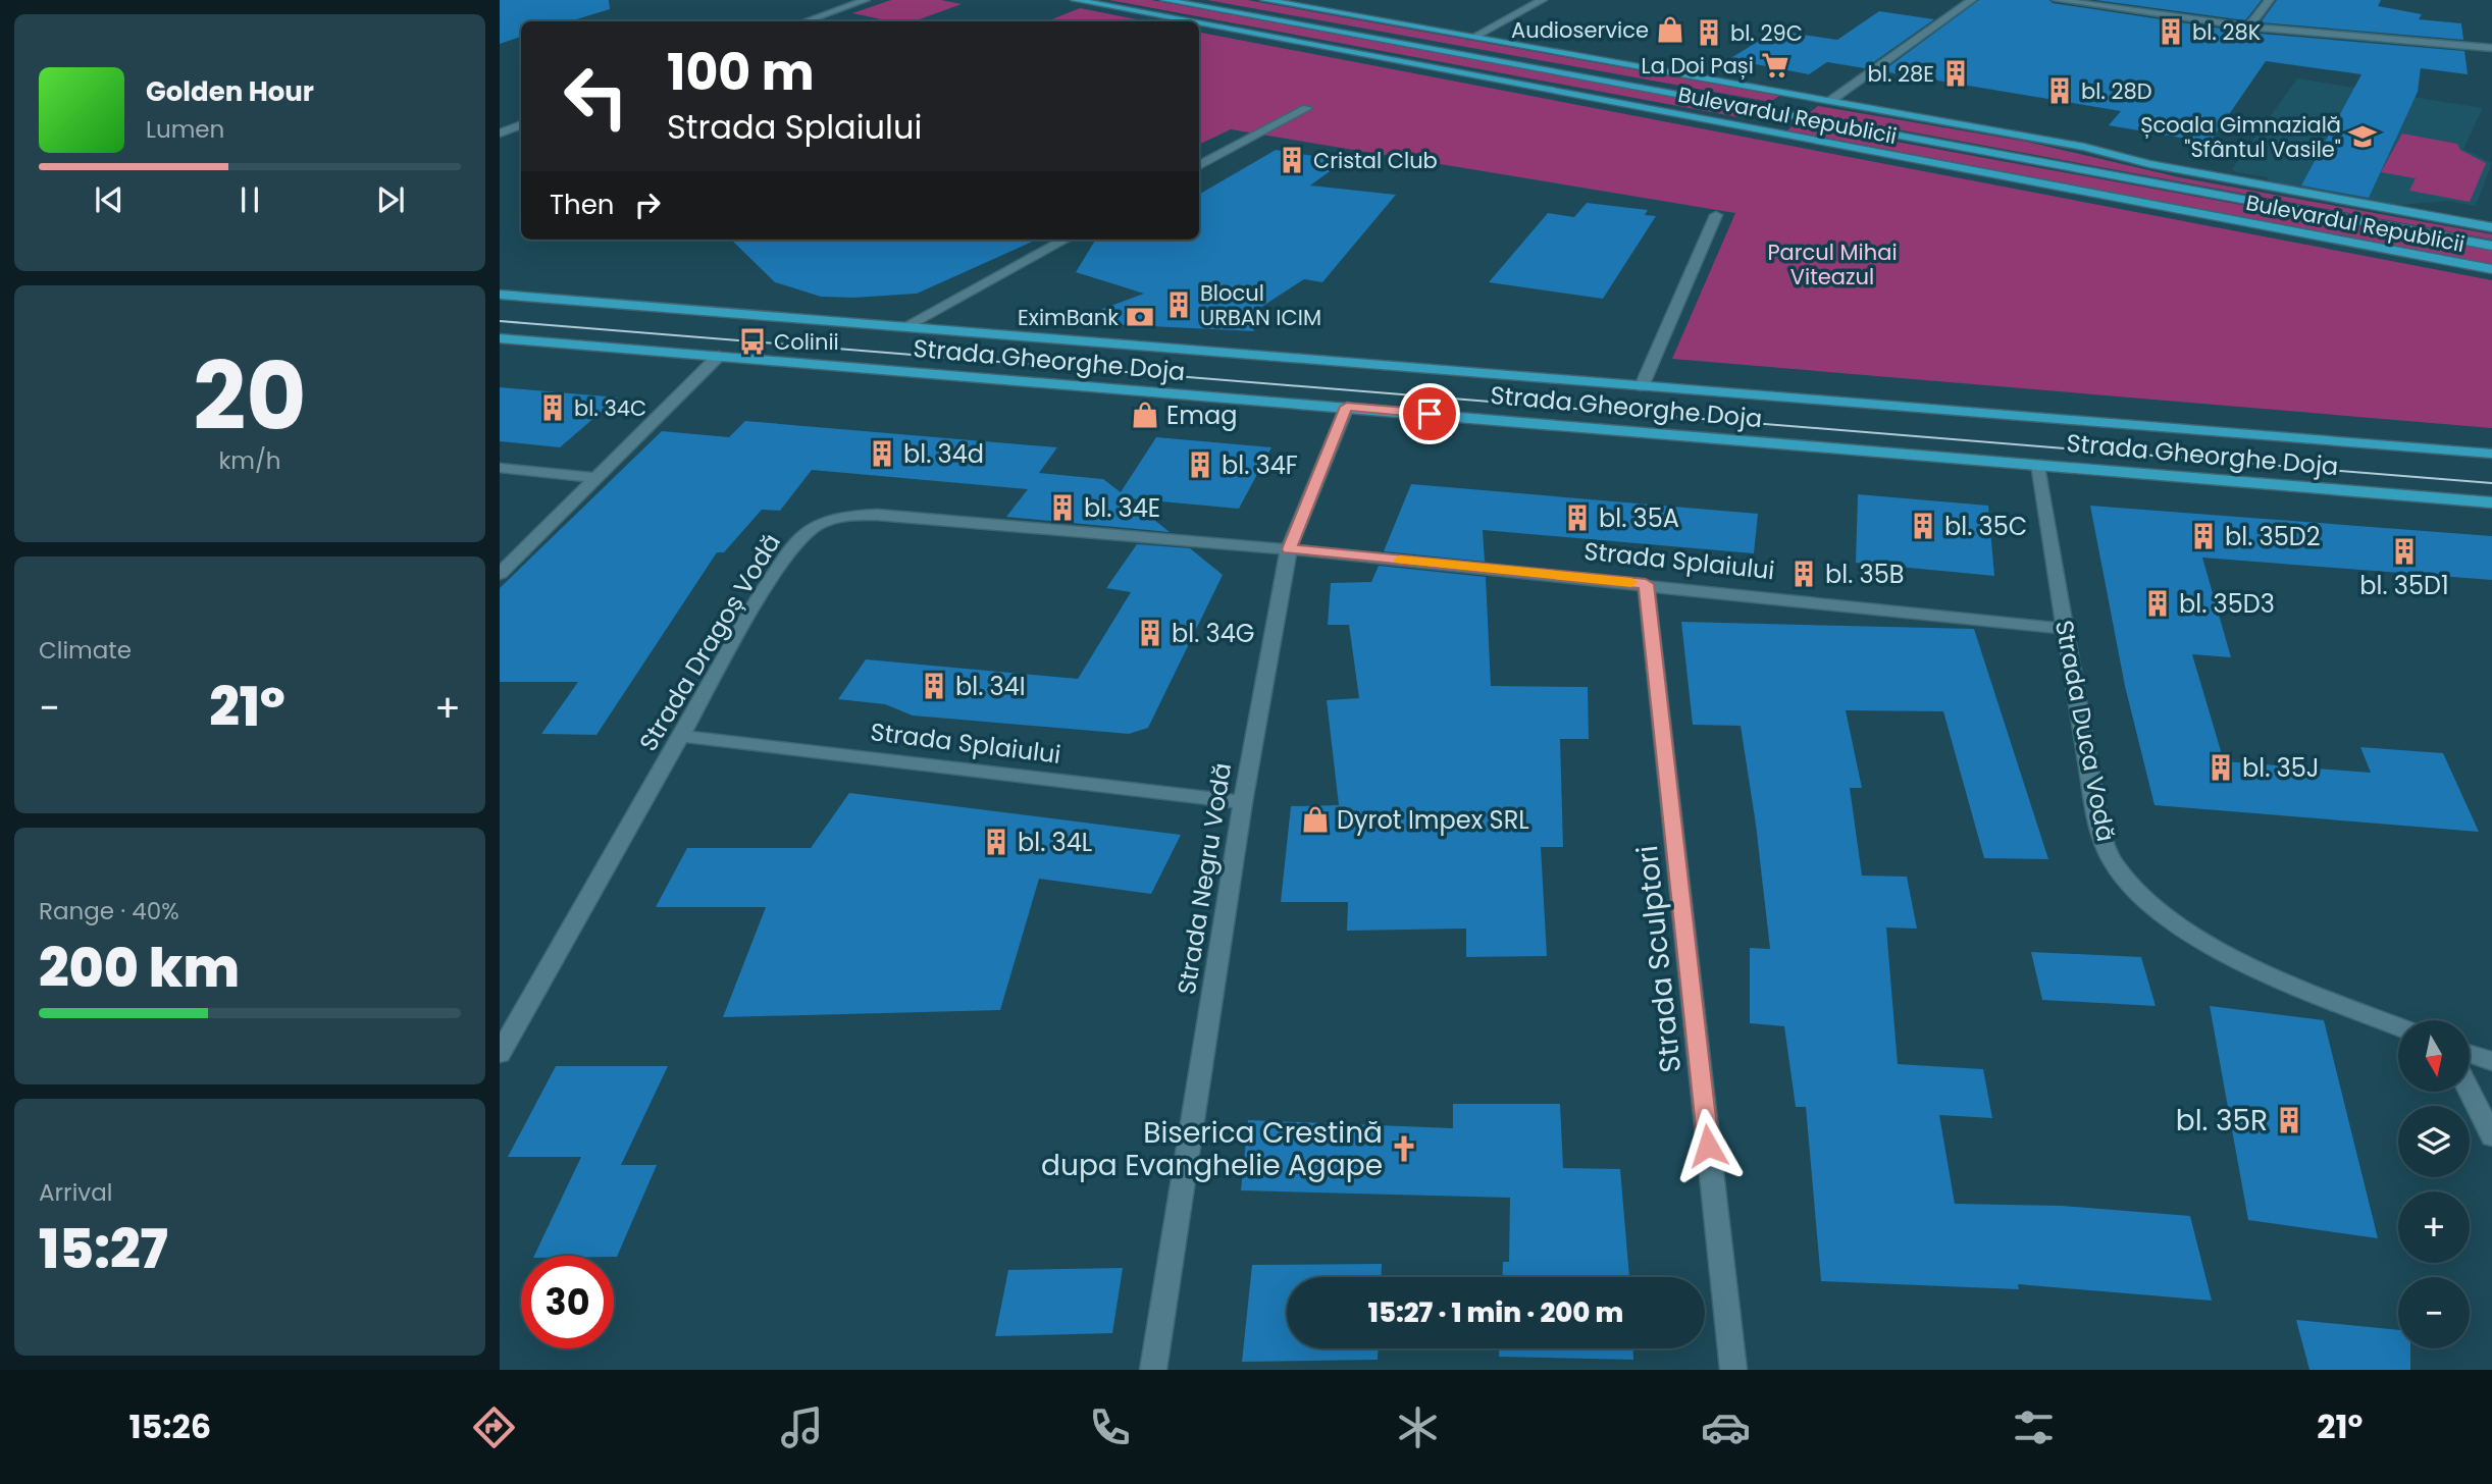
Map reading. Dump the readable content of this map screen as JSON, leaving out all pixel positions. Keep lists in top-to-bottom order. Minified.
{"streets":{"main road":["Bulevardul Republicii","Strada Gheorghe Doja"],"street":["Strada Splaiului","Strada Dragoș Vodă","Strada Duca Vodă","Strada Negru Vodă","Strada Sculptori"]},"crossings":[["Strada Gheorghe Doja","Strada Duca Vodă"],["Strada Gheorghe Doja","Strada Negru Vodă"],["Strada Splaiului","Strada Dragoș Vodă"],["Strada Splaiului","Strada Duca Vodă"],["Strada Splaiului","Strada Negru Vodă"],["Strada Splaiului","Strada Sculptori"],["Strada Dragoș Vodă","Strada Negru Vodă"]],"parks":["Parcul Mihai Viteazul"],"places":{"shop":["Audioservice","Emag","Dyrot Impex SRL"],"building":["bl. 28K","bl. 29C","bl. 28E","bl. 28D","Cristal Club","Blocul URBAN ICIM","bl. 34C","bl. 34d","bl. 34F","bl. 34E","bl. 35A","bl. 35C","bl. 35D2","bl. 35D1","bl. 35B","bl. 35D3","bl. 34G","bl. 34I","bl. 35J","bl. 34L","bl. 35R"],"supermarket":["La Doi Pași"],"school or university":["Școala Gimnazială \"Sfântul Vasile\""],"bank":["EximBank"],"bus stop":["Colinii"],"church":["Biserica Crestină dupa Evanghelie Agape"]},"north":"bottom","page":{"turn":["100 m","Strada Splaiului"],"song":["Golden Hour","Lumen"],"then":"Then","tile":[["20","km/h"],"Climate",["Range · 40%","200 km"],["Arrival","15:27"]],"heat":["−","21°","+"],"map_buttons":["+","−"],"limit":"30","trip":"15:27 · 1 min · 200 m","tabs":["15:26","21°"]}}
